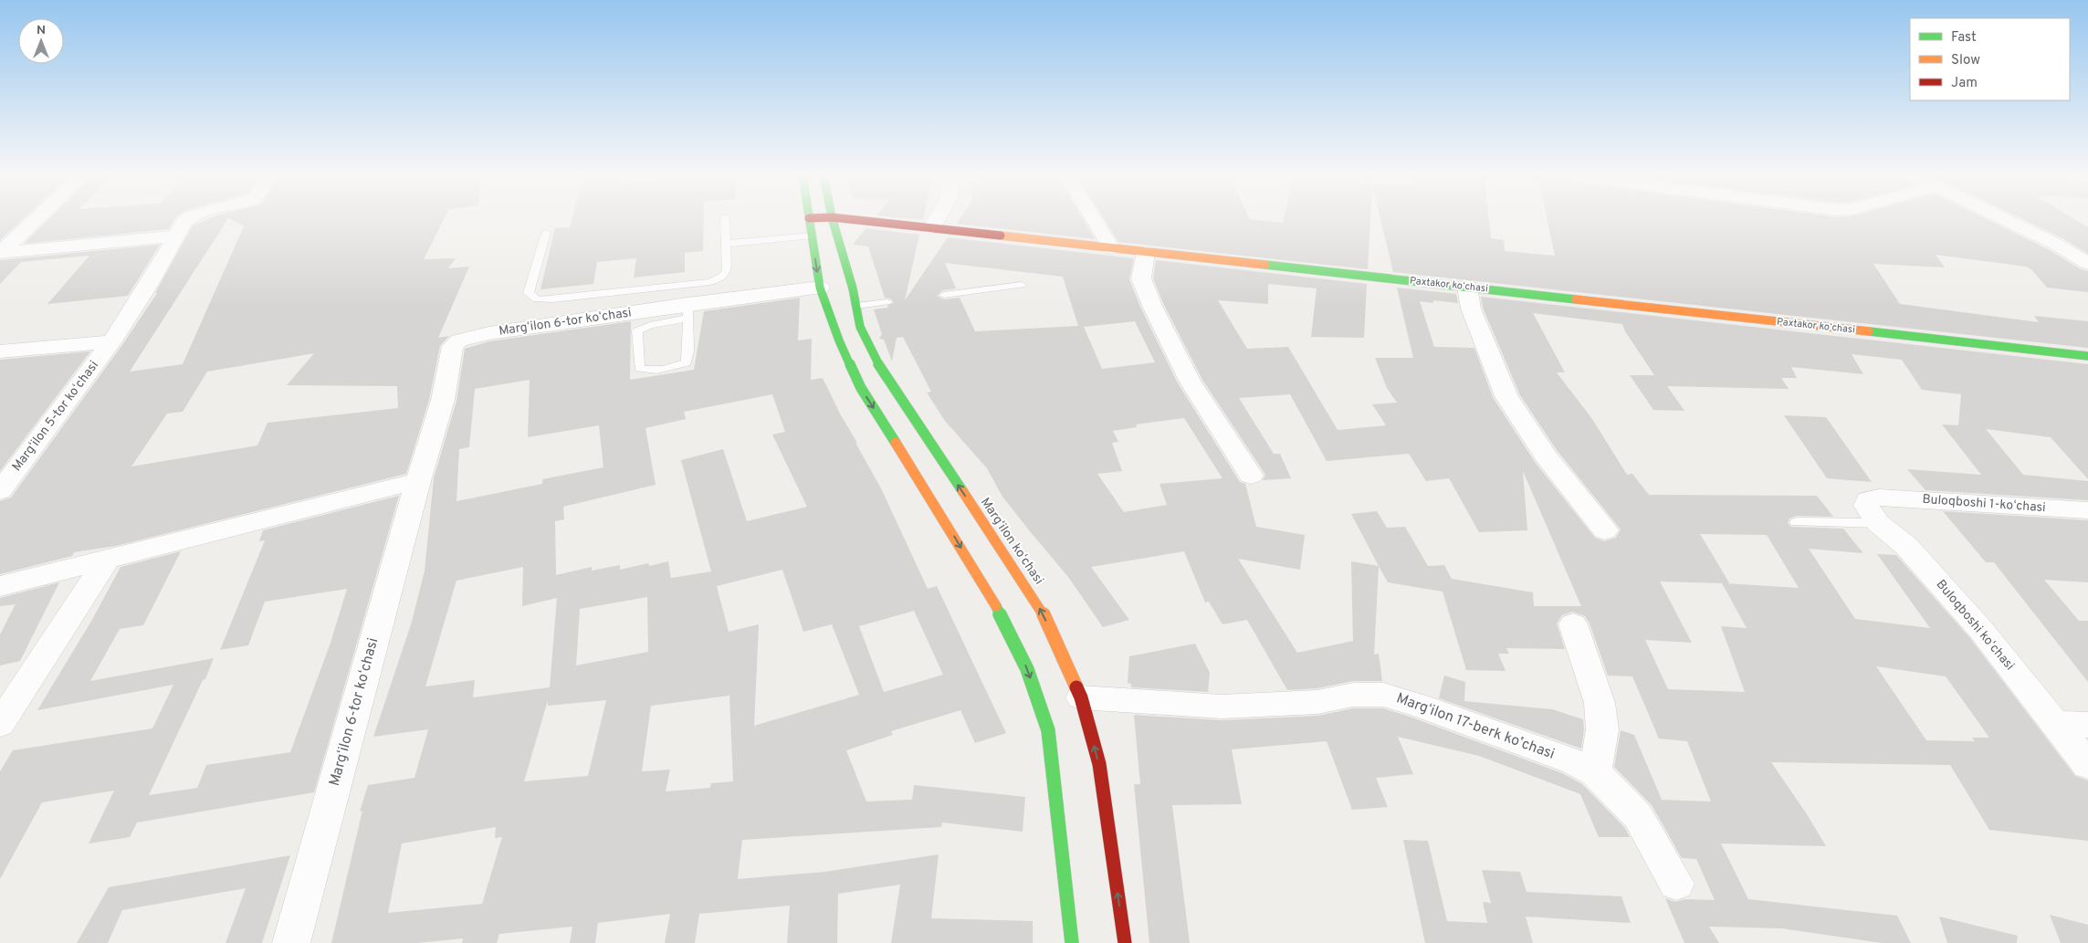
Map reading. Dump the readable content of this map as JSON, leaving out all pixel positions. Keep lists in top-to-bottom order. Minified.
{"streets":{"main road":["Paxtakor koʻchasi","Margʻilon koʻchasi"],"street":["Margʻilon 6-tor koʻchasi","Margʻilon 5-tor koʻchasi","Buloqboshi 1-koʻchasi","Buloqboshi koʻchasi","Margʻilon 17-berk koʼchasi"]},"crossings":[["Buloqboshi 1-koʻchasi","Buloqboshi koʻchasi"],["Margʻilon koʻchasi","Margʻilon 17-berk koʼchasi"]],"legend":["Fast","Slow","Jam"],"north":"top"}
